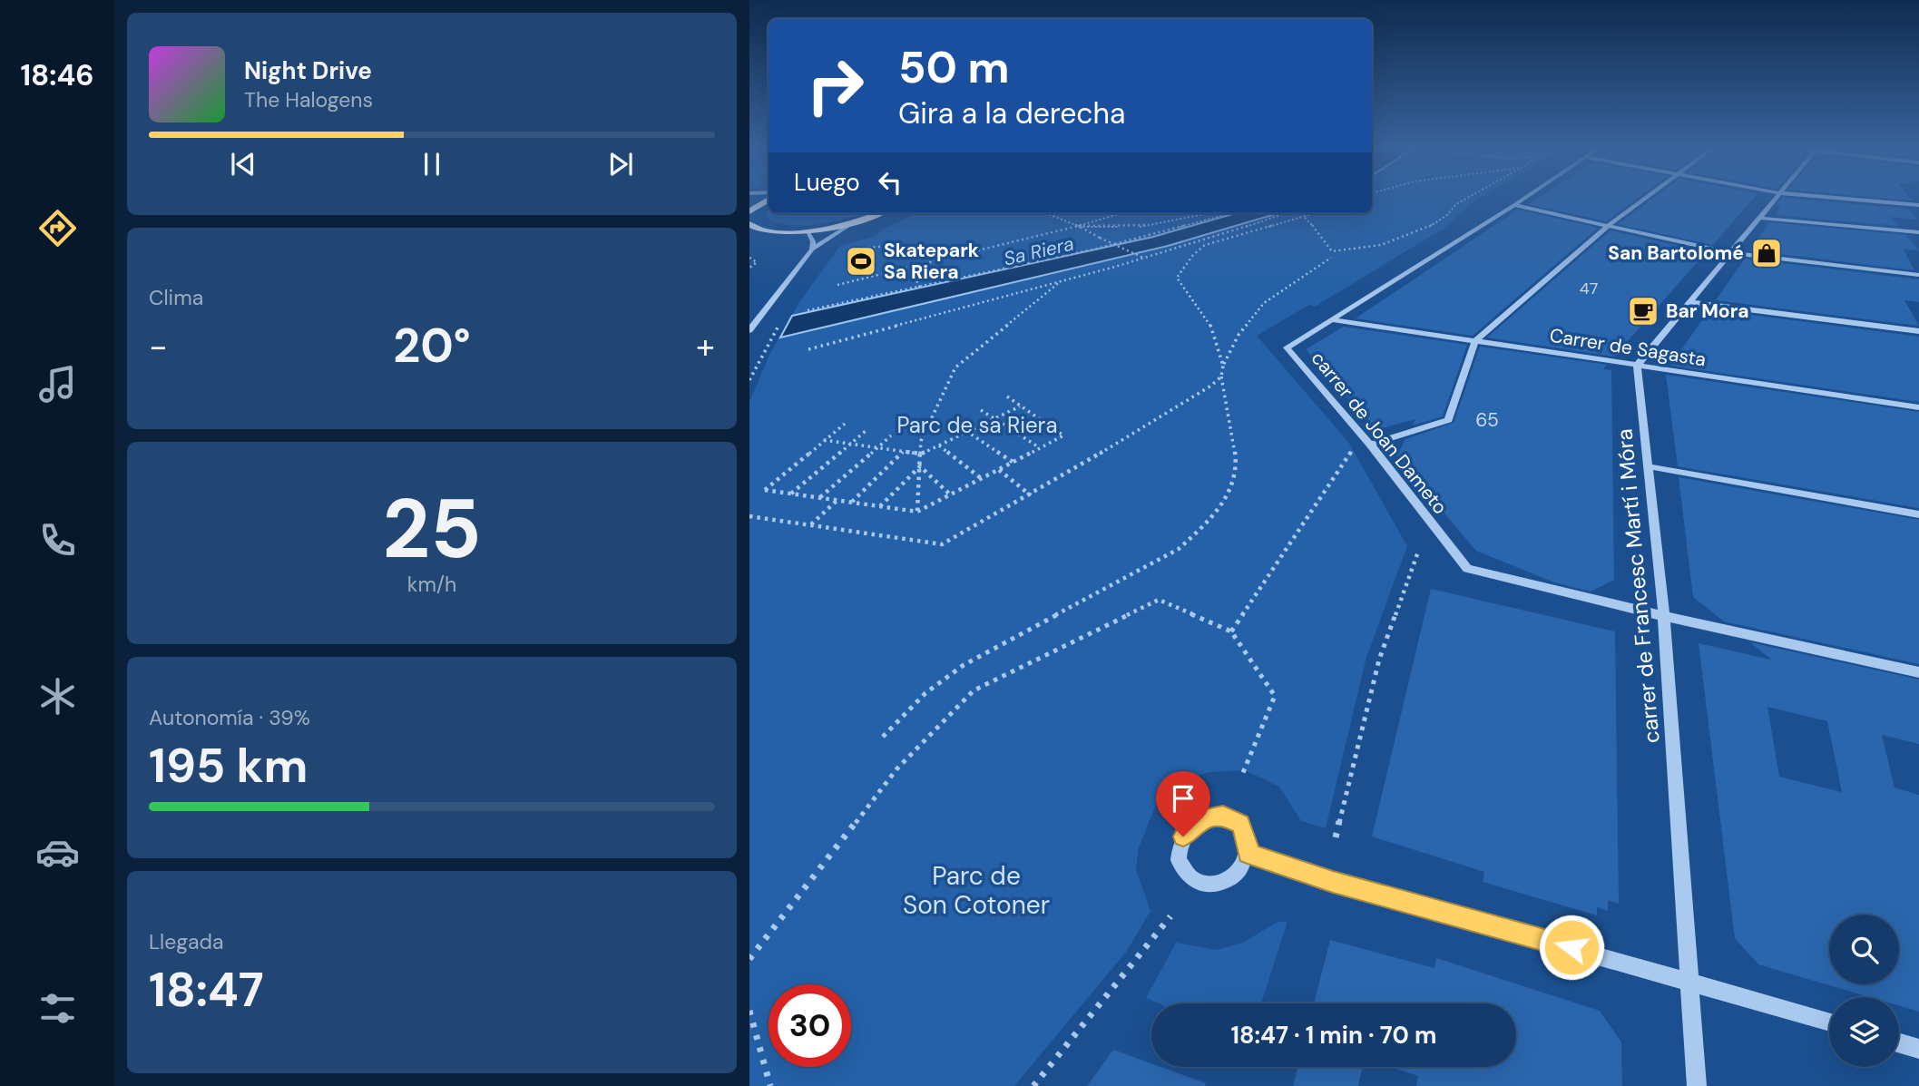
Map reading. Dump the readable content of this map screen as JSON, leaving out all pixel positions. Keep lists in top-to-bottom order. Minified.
{"streets":{"street":["Carrer de Sagasta","carrer de Joan Dameto","carrer de Francesc Martí i Móra"]},"crossings":[["Carrer de Sagasta","carrer de Joan Dameto"],["Carrer de Sagasta","carrer de Francesc Martí i Móra"],["carrer de Joan Dameto","carrer de Francesc Martí i Móra"]],"water":["Sa Riera"],"parks":["Parc de sa Riera","Parc de Son Cotoner"],"places":{"shop":["San Bartolomé"],"sports":["Skatepark Sa Riera"],"cafe":["Bar Mora"]},"house_numbers":["47","65"],"page":{"tabs":"18:46","turn":["50 m","Gira a la derecha"],"song":["Night Drive","The Halogens"],"then":"Luego","tile":["Clima",["25","km/h"],["Autonomía · 39%","195 km"],["Llegada","18:47"]],"heat":["−","20°","+"],"limit":"30","trip":"18:47 · 1 min · 70 m"}}
